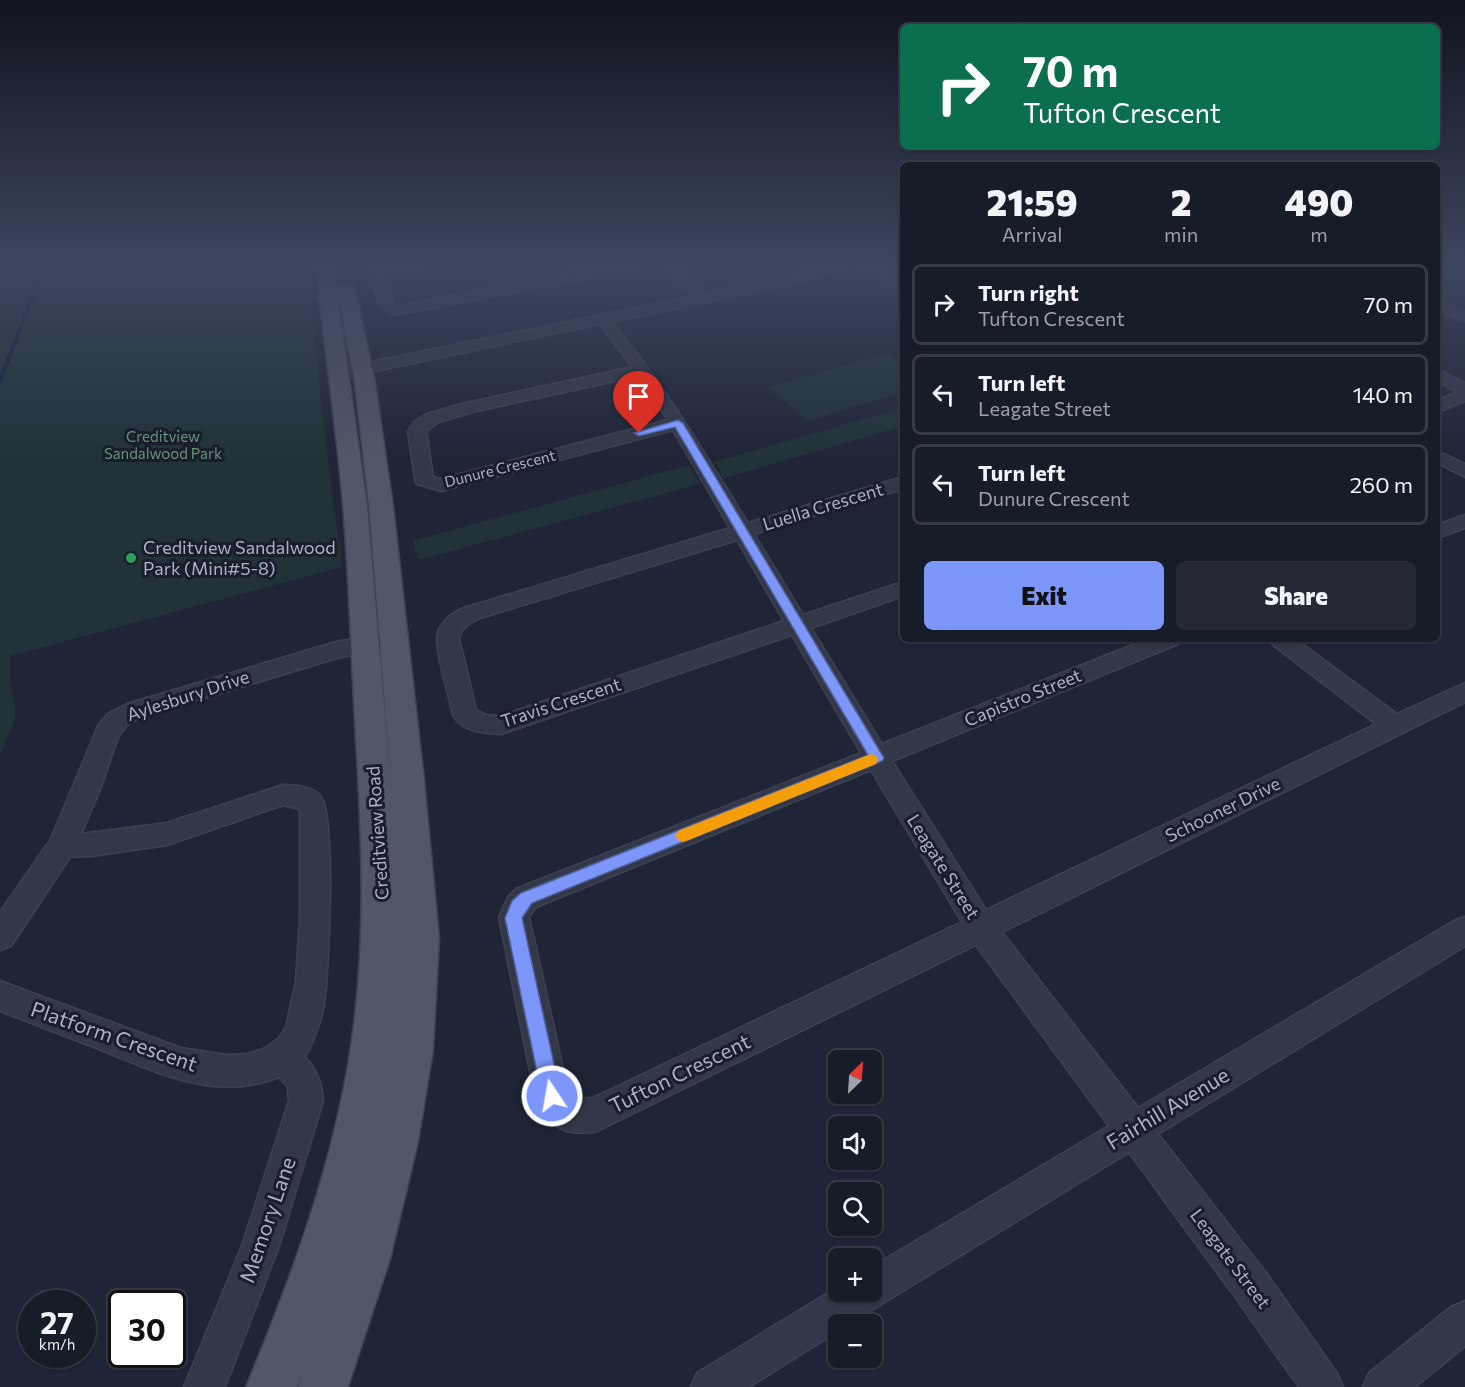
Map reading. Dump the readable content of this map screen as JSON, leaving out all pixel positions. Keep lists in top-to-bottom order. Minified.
{"streets":{"main road":["Creditview Road"],"street":["Dunure Crescent","Luella Crescent","Aylesbury Drive","Capistro Street","Travis Crescent","Schooner Drive","Leagate Street","Platform Crescent","Tufton Crescent","Fairhill Avenue","Memory Lane"]},"crossings":[["Dunure Crescent","Leagate Street"],["Luella Crescent","Travis Crescent"],["Luella Crescent","Leagate Street"],["Aylesbury Drive","Creditview Road"],["Capistro Street","Leagate Street"],["Capistro Street","Tufton Crescent"],["Travis Crescent","Leagate Street"],["Schooner Drive","Leagate Street"],["Schooner Drive","Tufton Crescent"],["Leagate Street","Tufton Crescent"],["Leagate Street","Fairhill Avenue"],["Platform Crescent","Memory Lane"]],"parks":["Creditview Sandalwood Park"],"places":["Creditview Sandalwood Park (Mini#5-8)"],"north":"top right","page":{"turn":["70 m","Tufton Crescent"],"eta":["21:59","Arrival","2","min","490","m"],"list":[{"name":"Turn right","note":"Tufton Crescent","value":"70 m"},{"name":"Turn left","note":"Leagate Street","value":"140 m"},{"name":"Turn left","note":"Dunure Crescent","value":"260 m"}],"buttons":["Exit","Share"],"map_buttons":["+","−"],"speed":"27 km/h","limit":"30"}}
